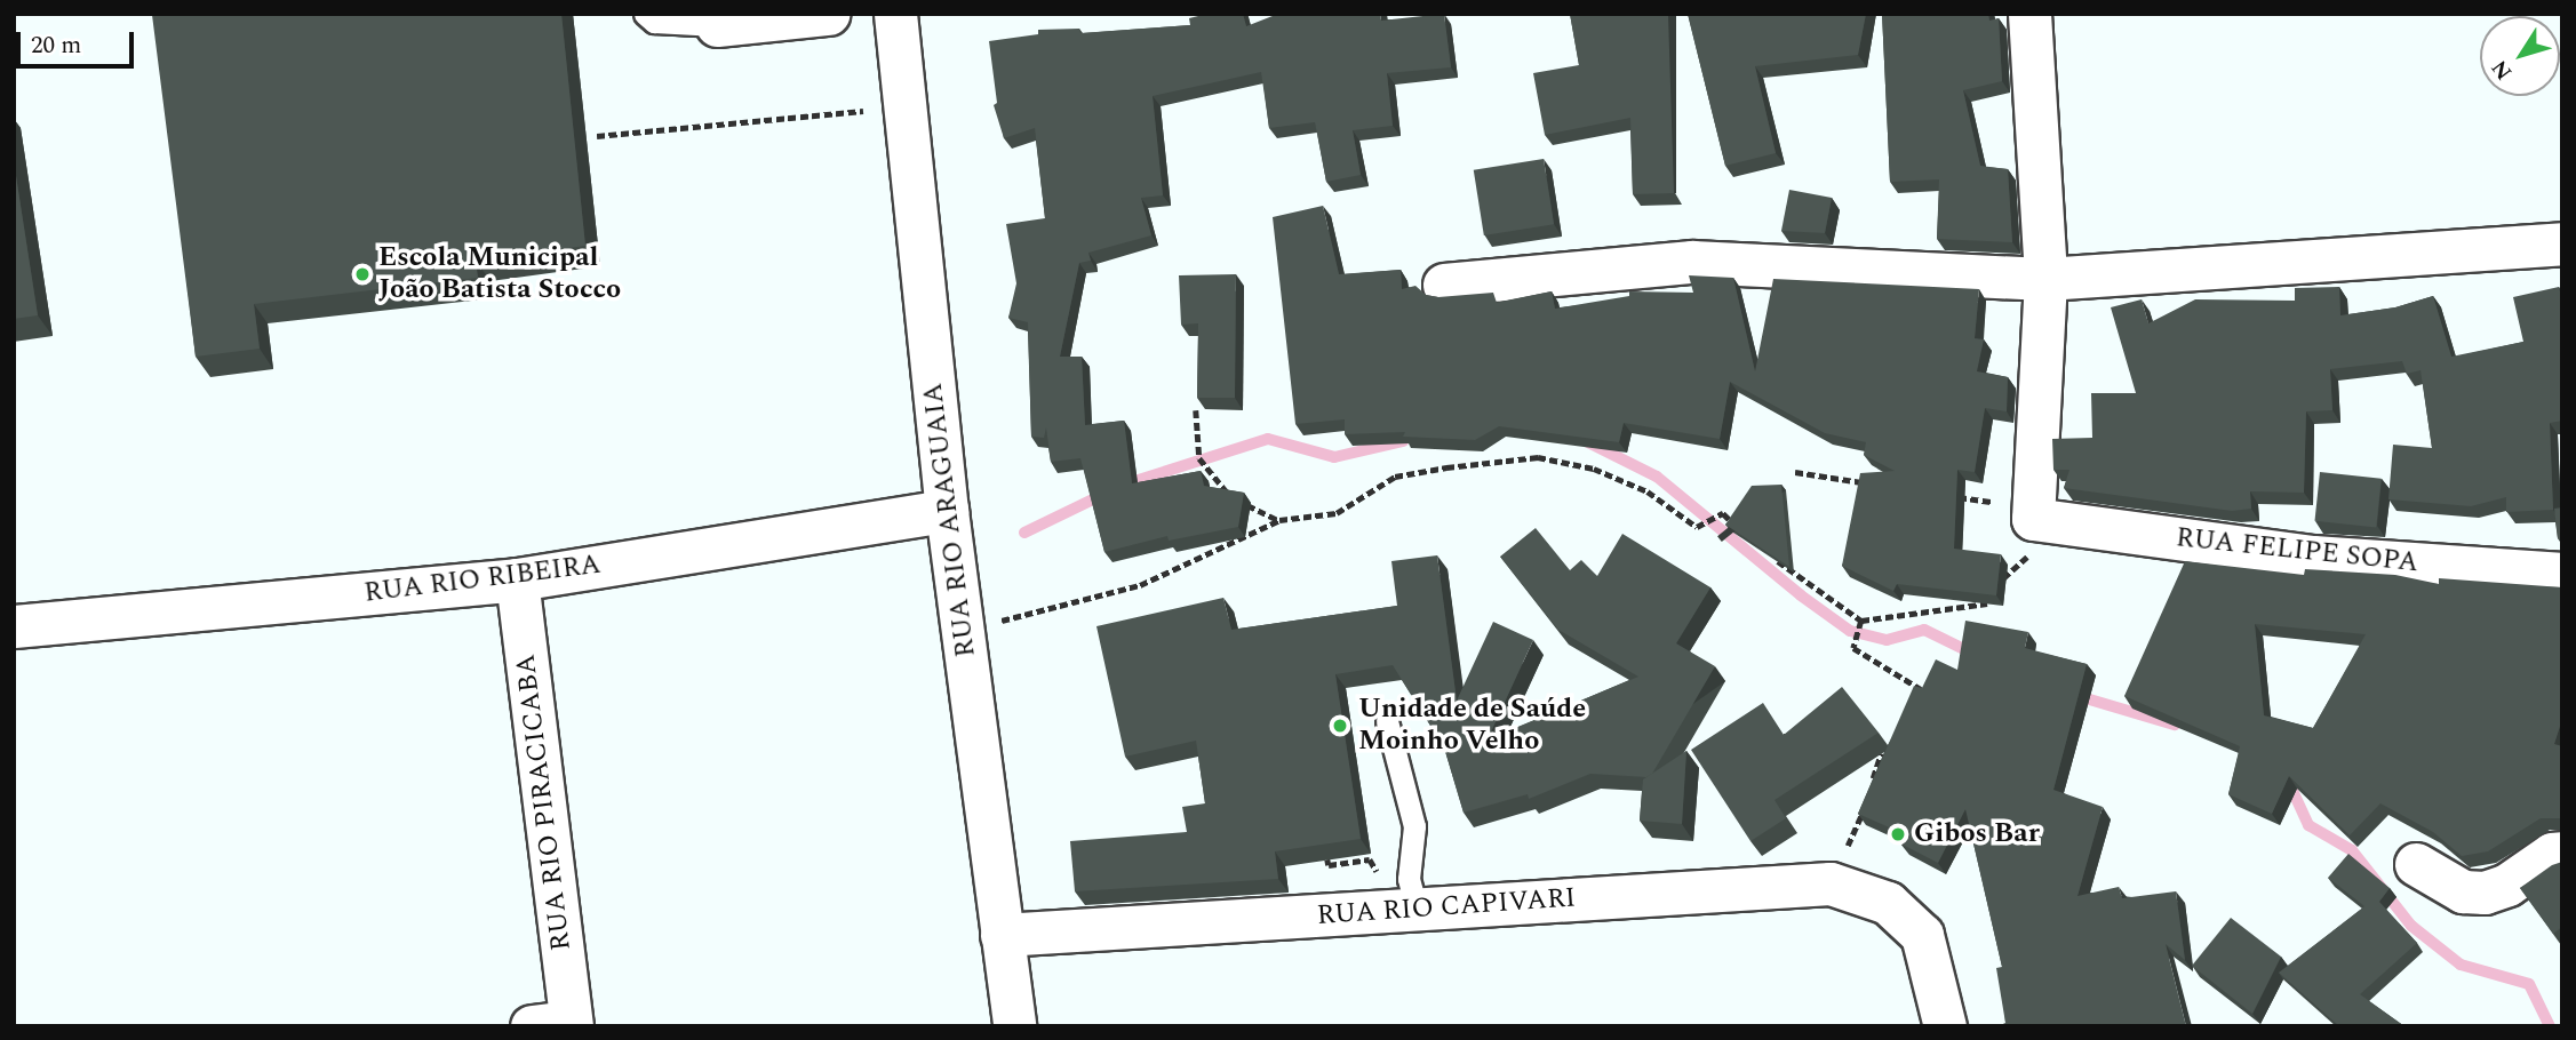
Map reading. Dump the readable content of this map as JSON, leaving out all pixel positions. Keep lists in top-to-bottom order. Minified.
{"streets":{"street":["RUA RIO ARAGUAIA","RUA FELIPE SOPA","RUA RIO RIBEIRA","RUA RIO PIRACICABA","RUA RIO CAPIVARI"]},"crossings":[["RUA RIO ARAGUAIA","RUA RIO RIBEIRA"],["RUA RIO ARAGUAIA","RUA RIO CAPIVARI"],["RUA RIO RIBEIRA","RUA RIO PIRACICABA"]],"places":["Escola Municipal João Batista Stocco","Unidade de Saúde Moinho Velho","Gibos Bar"],"scale_bar":"20 m","north":"bottom left"}
